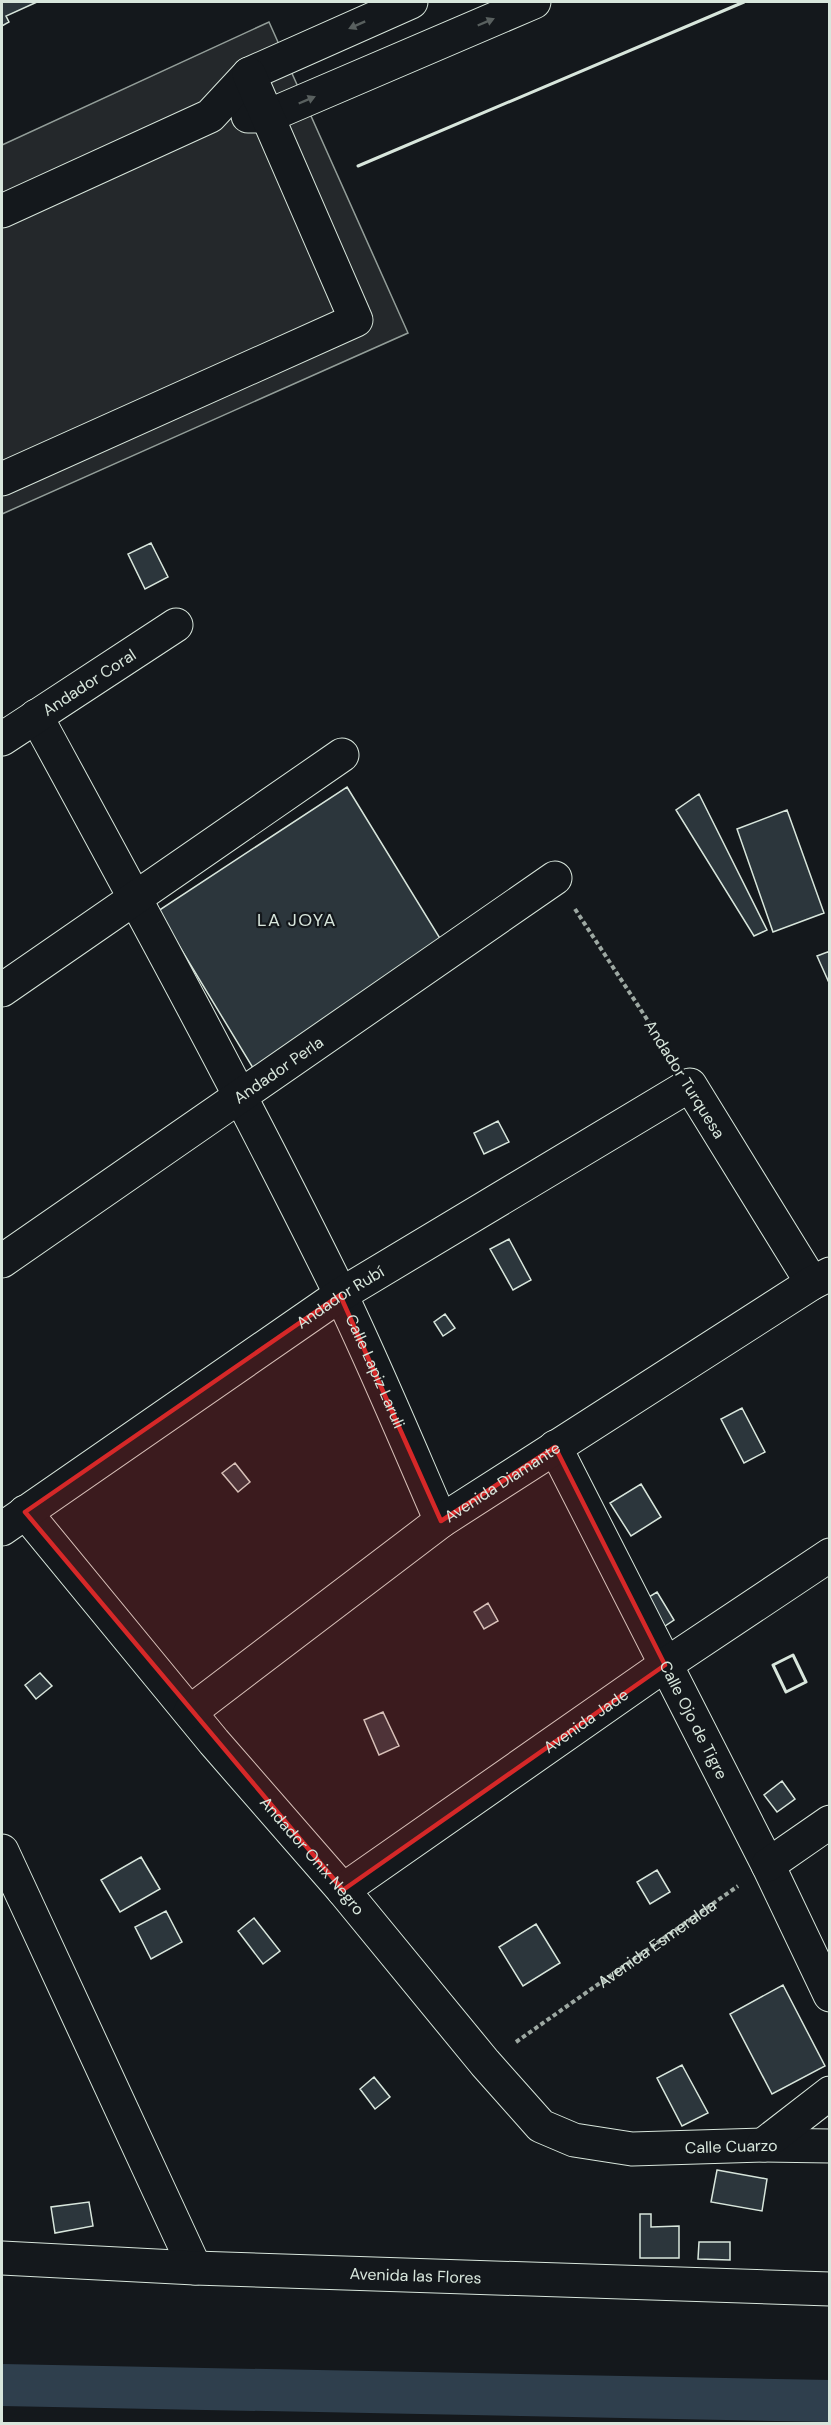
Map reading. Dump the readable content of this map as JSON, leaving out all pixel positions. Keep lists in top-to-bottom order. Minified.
{"streets":{"street":["Andador Coral","Andador Perla","Andador Turquesa","Andador Rubí","Calle Lapiz Laruli","Avenida Diamante","Calle Ojo de Tigre","Avenida Jade","Andador Onix Negro","Calle Cuarzo","Avenida las Flores"],"path":["Avenida Esmeralda"]},"crossings":[["Andador Coral","Calle Lapiz Laruli"],["Andador Perla","Andador Turquesa"],["Andador Perla","Calle Lapiz Laruli"],["Andador Turquesa","Andador Rubí"],["Andador Turquesa","Avenida Diamante"],["Andador Rubí","Calle Lapiz Laruli"],["Andador Rubí","Andador Onix Negro"],["Calle Lapiz Laruli","Avenida Diamante"],["Avenida Diamante","Calle Ojo de Tigre"],["Avenida Diamante","Andador Onix Negro"],["Calle Ojo de Tigre","Avenida Jade"],["Calle Ojo de Tigre","Avenida Esmeralda"],["Avenida Jade","Andador Onix Negro"],["Andador Onix Negro","Avenida Esmeralda"],["Andador Onix Negro","Calle Cuarzo"]],"districts":["LA JOYA"]}
